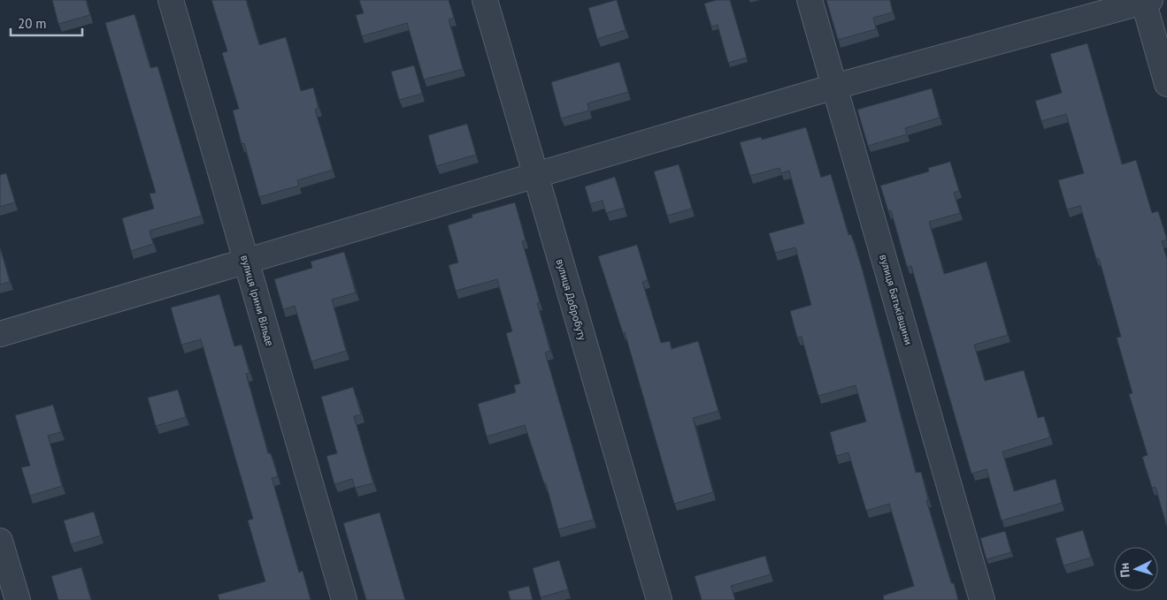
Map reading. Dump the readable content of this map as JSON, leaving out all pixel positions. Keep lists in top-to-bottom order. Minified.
{"streets":{"street":["вулиця Добробуту","вулиця Батьківщини","вулиця Ірини Вільде"]},"scale_bar":"20 m","north":"left"}
